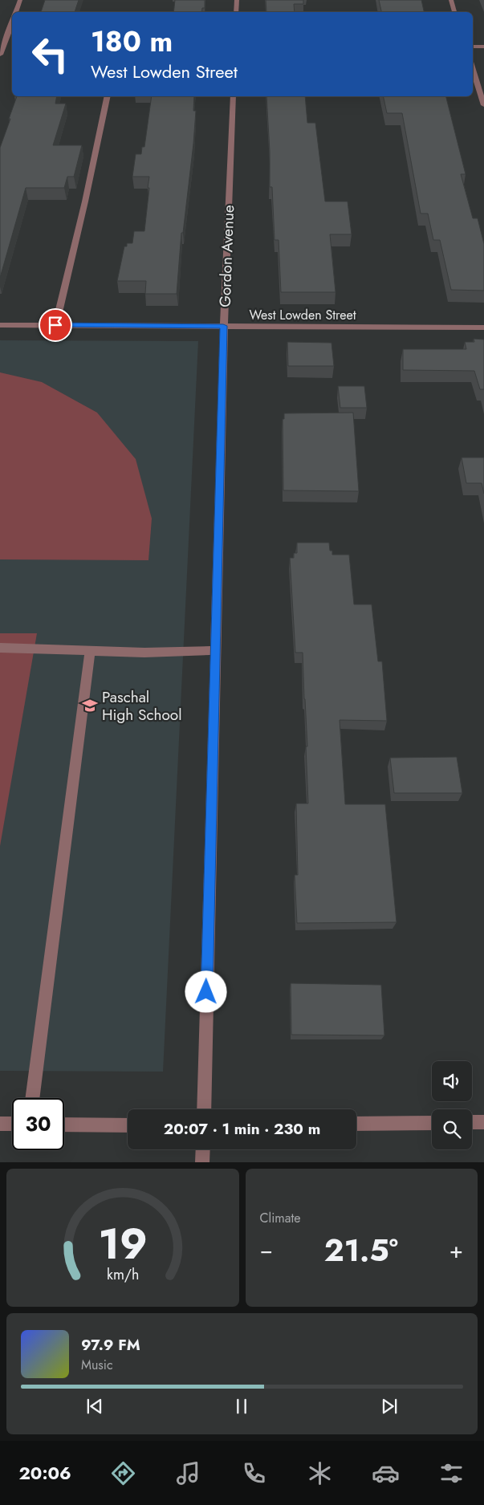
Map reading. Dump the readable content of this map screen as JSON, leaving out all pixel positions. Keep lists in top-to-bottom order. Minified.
{"streets":{"street":["Gordon Avenue","West Lowden Street"]},"crossings":[["Gordon Avenue","West Lowden Street"]],"places":{"school or university":["Paschal High School"]},"page":{"turn":["180 m","West Lowden Street"],"limit":"30","trip":"20:07 · 1 min · 230 m","tile":"Climate","heat":["−","21.5°","+"],"song":["97.9 FM","Music"],"tabs":"20:06","gauge":["19","km/h"]}}
